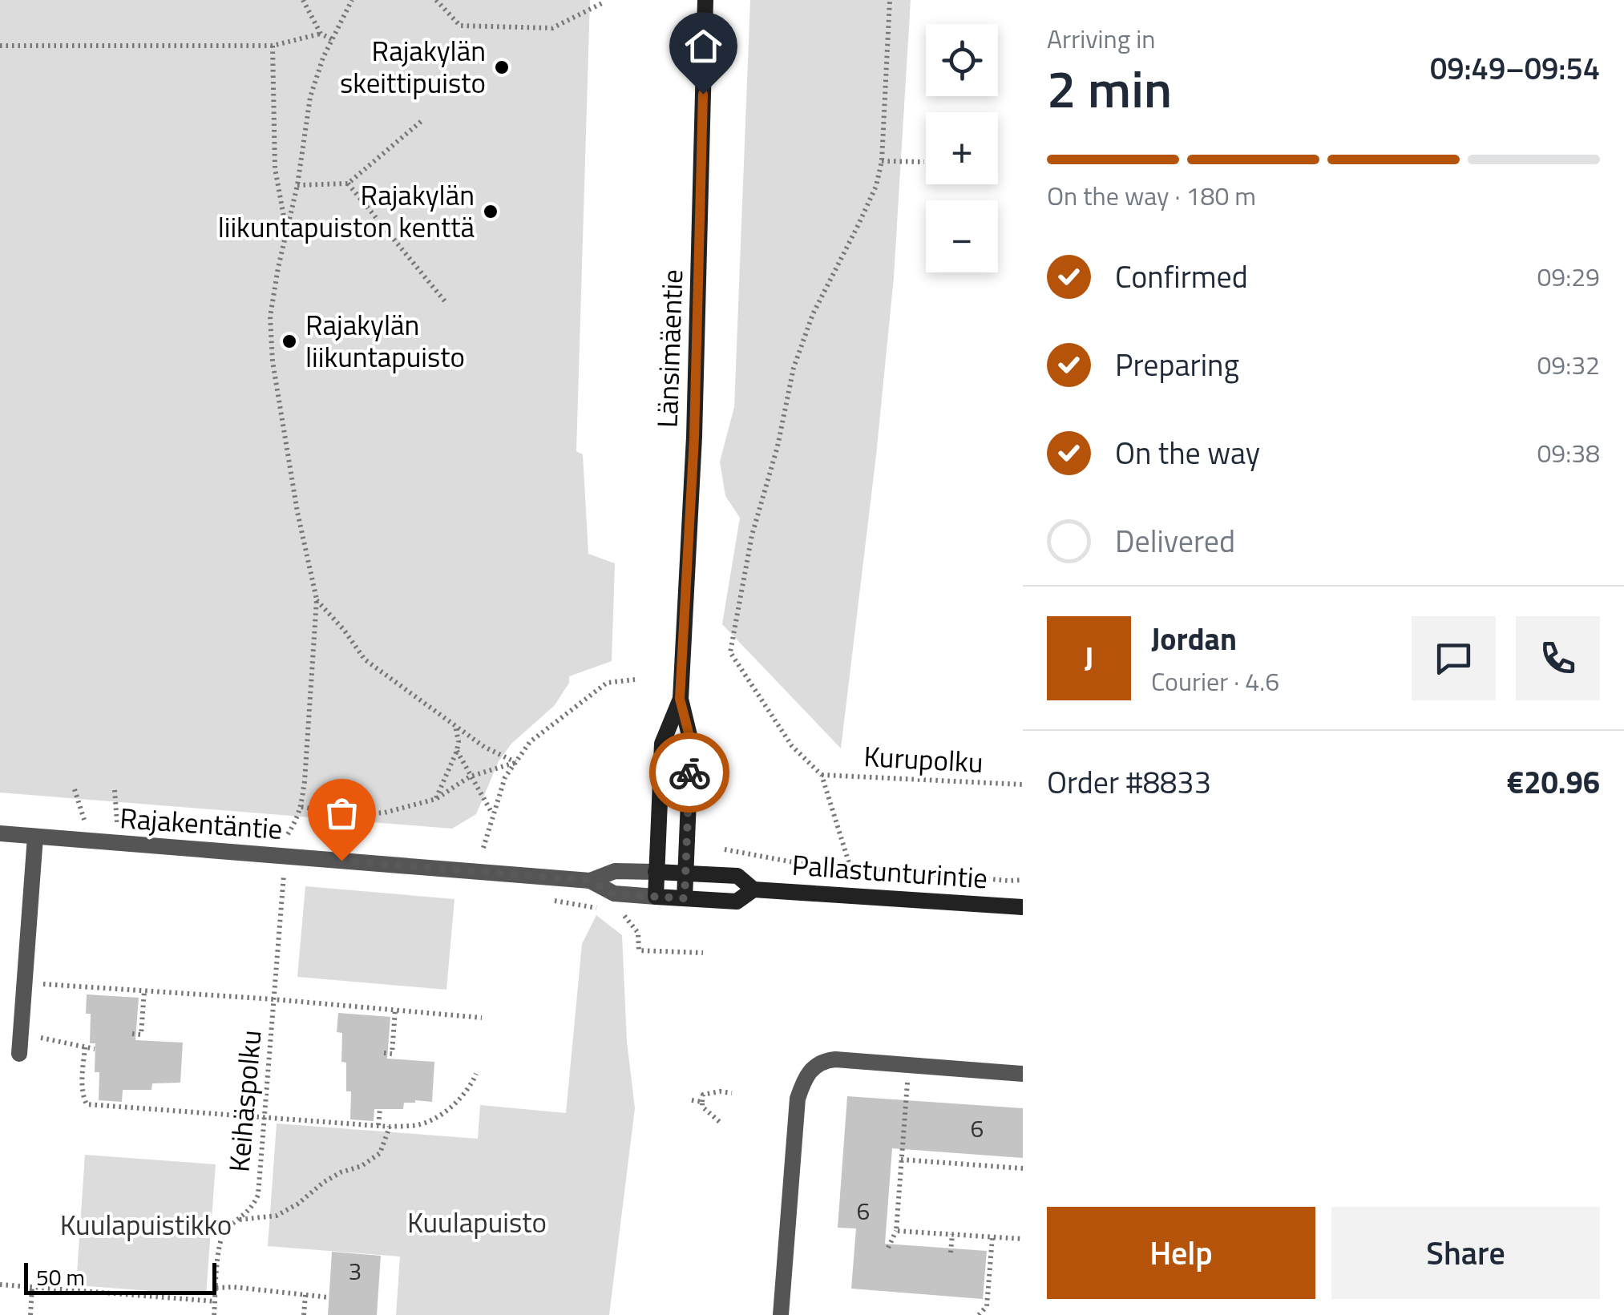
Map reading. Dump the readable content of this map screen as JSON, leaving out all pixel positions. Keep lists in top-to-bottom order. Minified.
{"streets":{"main road":["Länsimäentie","Pallastunturintie"],"street":["Rajakentäntie"],"path":["Kurupolku","Keihäspolku"]},"crossings":[["Länsimäentie","Rajakentäntie"],["Länsimäentie","Pallastunturintie"],["Rajakentäntie","Pallastunturintie"]],"parks":["Kuulapuisto","Kuulapuistikko"],"places":["Rajakylän skeittipuisto","Rajakylän liikuntapuiston kenttä","Rajakylän liikuntapuisto"],"house_numbers":["6","6","3"],"scale_bar":"50 m","page":{"heading":["2 min","Arriving in","09:49–09:54"],"panel":["Jordan","Courier · 4.6","Order #8833","€20.96"],"map_buttons":["+","−"],"bar":"On the way · 180 m","list":[["Confirmed","09:29"],["Preparing","09:32"],["On the way","09:38"],"Delivered"],"round":"J","buttons":["Help","Share"],"scale":"50 m"}}
